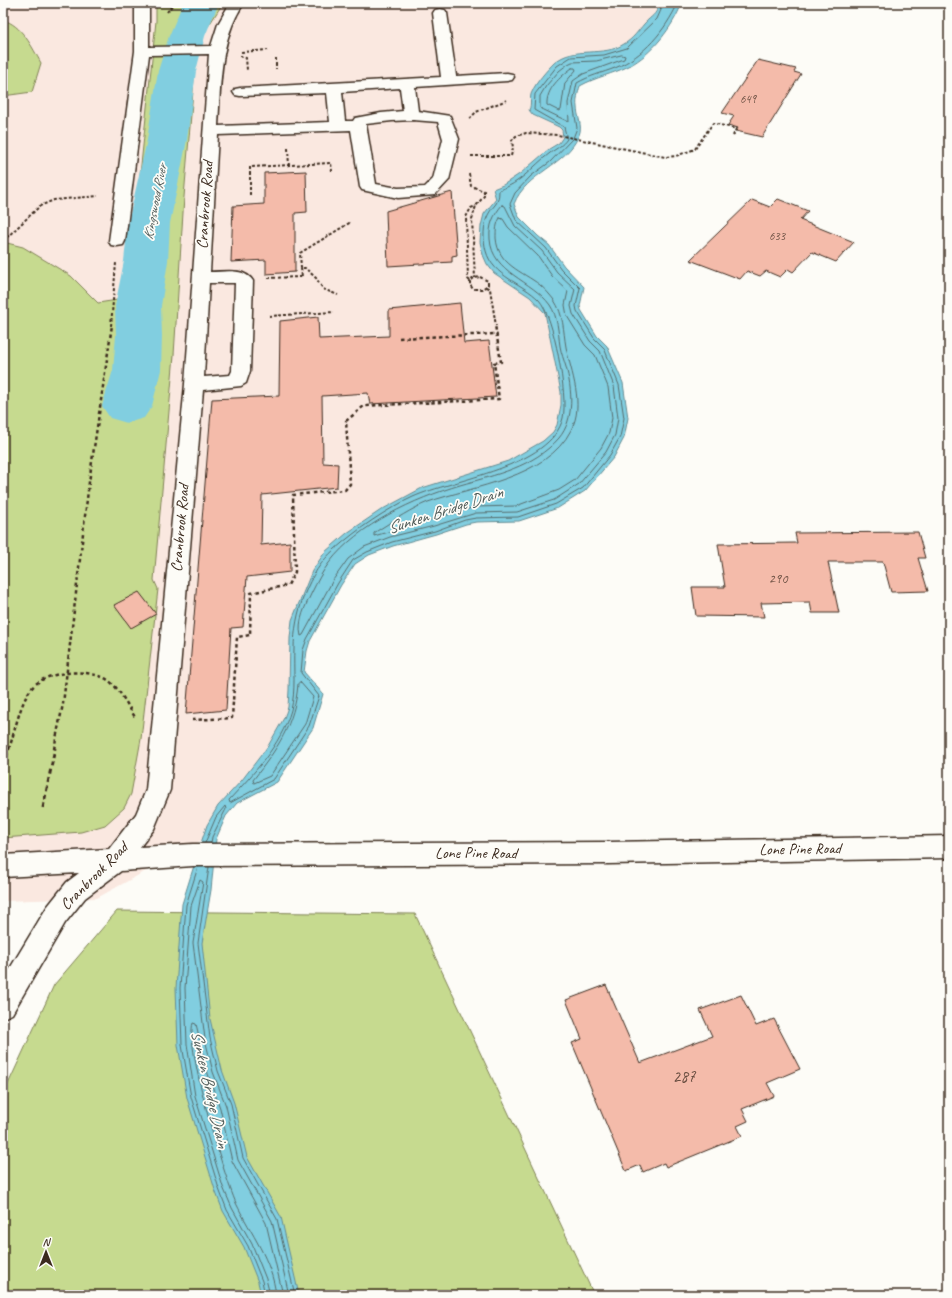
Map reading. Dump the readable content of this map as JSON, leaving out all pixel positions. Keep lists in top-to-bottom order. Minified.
{"streets":{"street":["Cranbrook Road","Lone Pine Road"]},"crossings":[["Cranbrook Road","Lone Pine Road"]],"water":["Kingswood River","Sunken Bridge Drain"],"house_numbers":["649","633","290","287"],"north":"top"}
